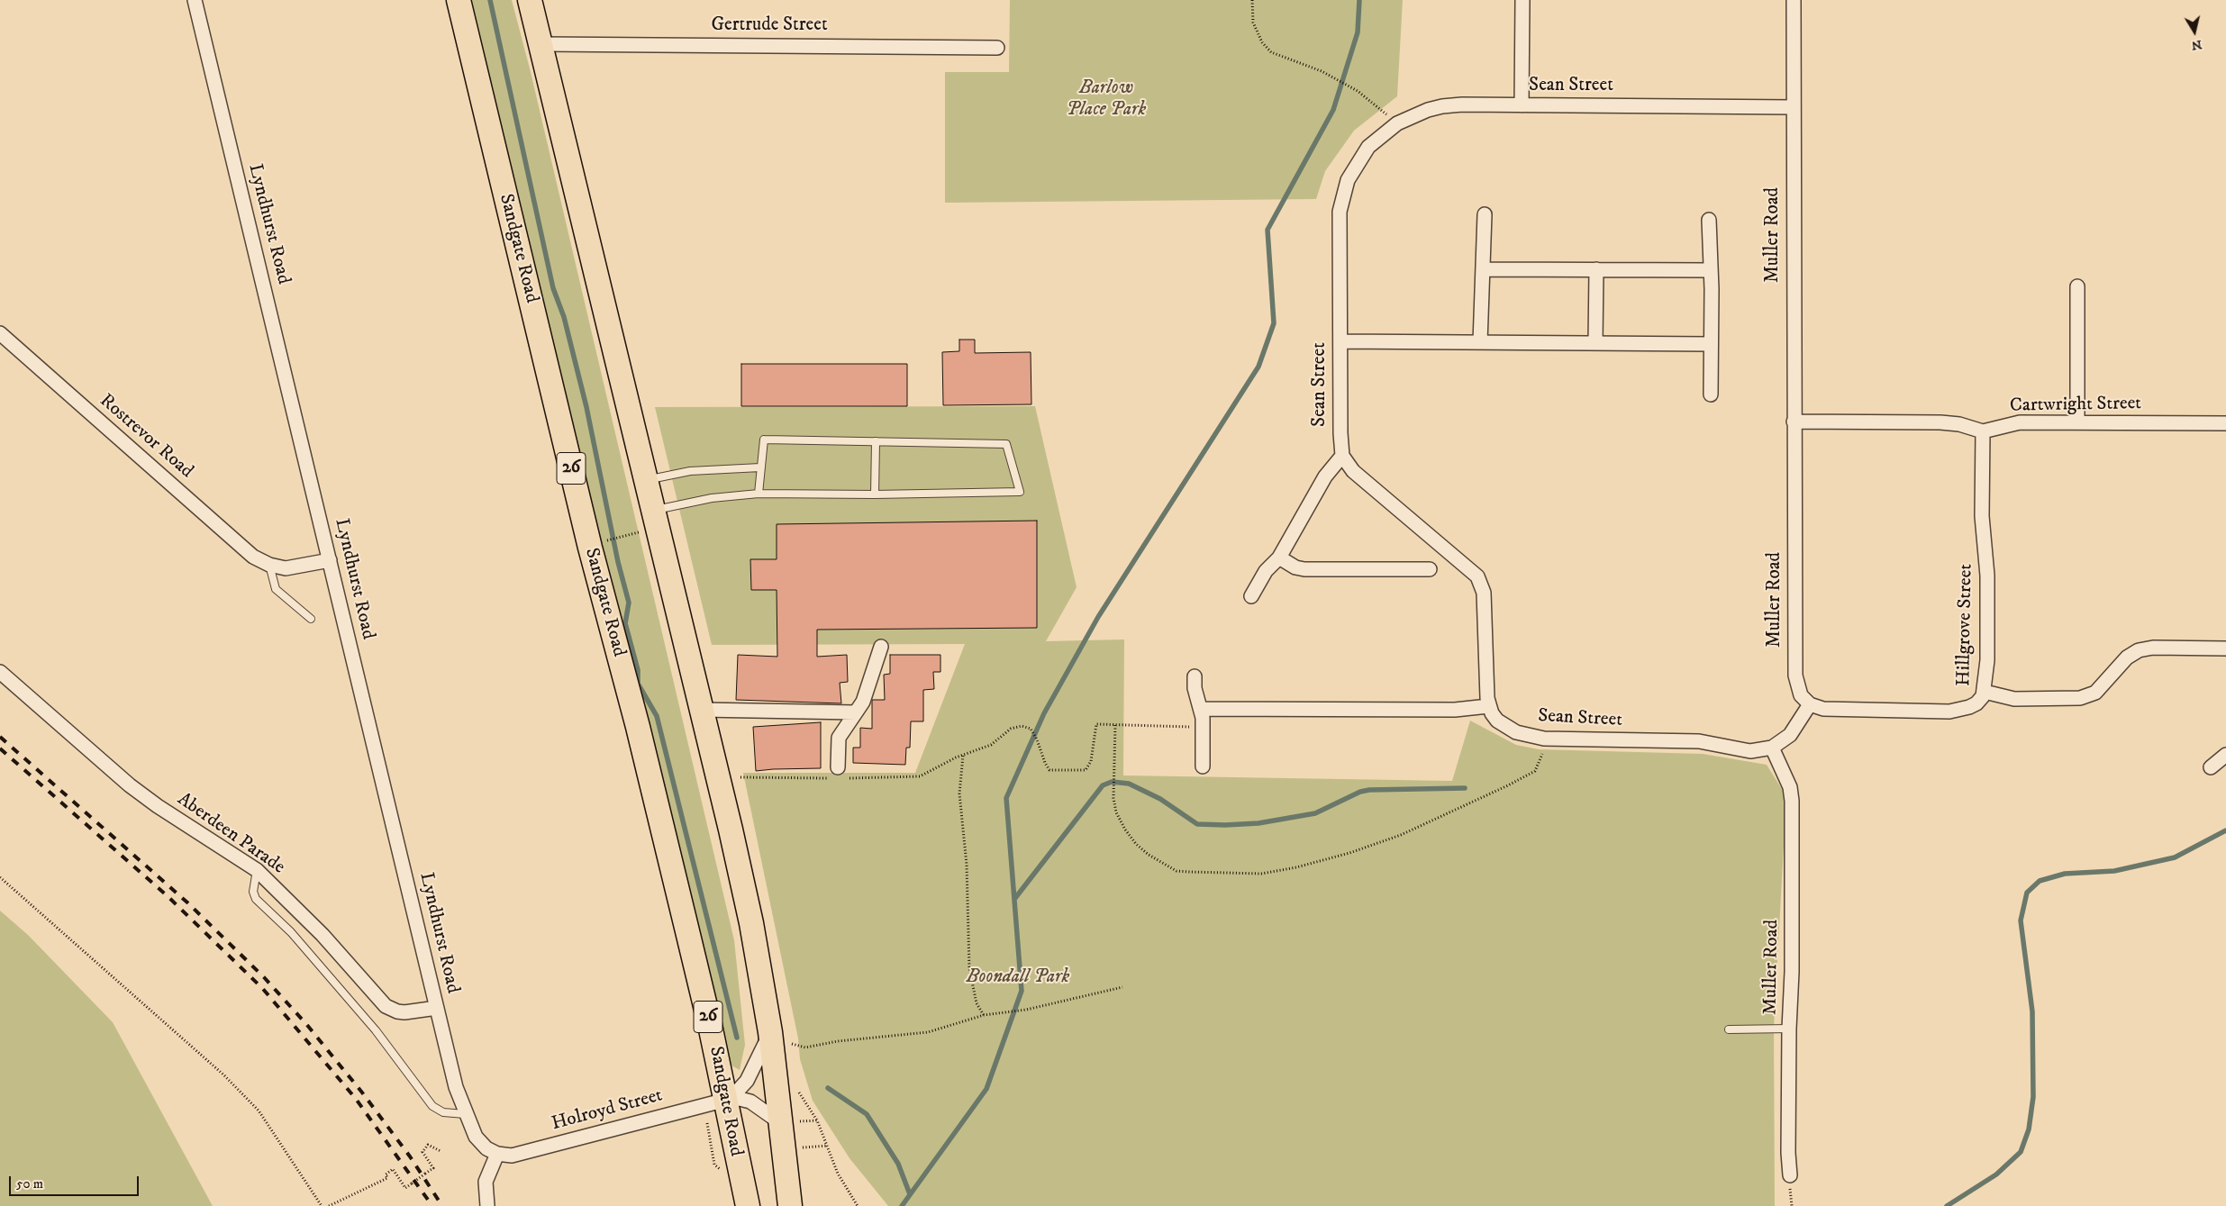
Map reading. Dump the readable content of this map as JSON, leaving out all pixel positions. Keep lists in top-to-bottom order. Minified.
{"streets":{"highway":["Sandgate Road","26"],"street":["Gertrude Street","Sean Street","Lyndhurst Road","Muller Road","Cartwright Street","Rostrevor Road","Hillgrove Street","Aberdeen Parade","Holroyd Street"]},"crossings":[["Sean Street","Muller Road"],["Lyndhurst Road","Rostrevor Road"],["Lyndhurst Road","Aberdeen Parade"],["Lyndhurst Road","Holroyd Street"],["Muller Road","Hillgrove Street"],["Sandgate Road","Holroyd Street"],["Cartwright Street","Hillgrove Street"]],"parks":["Barlow Place Park","Boondall Park"],"scale_bar":"50 m","north":"bottom"}
